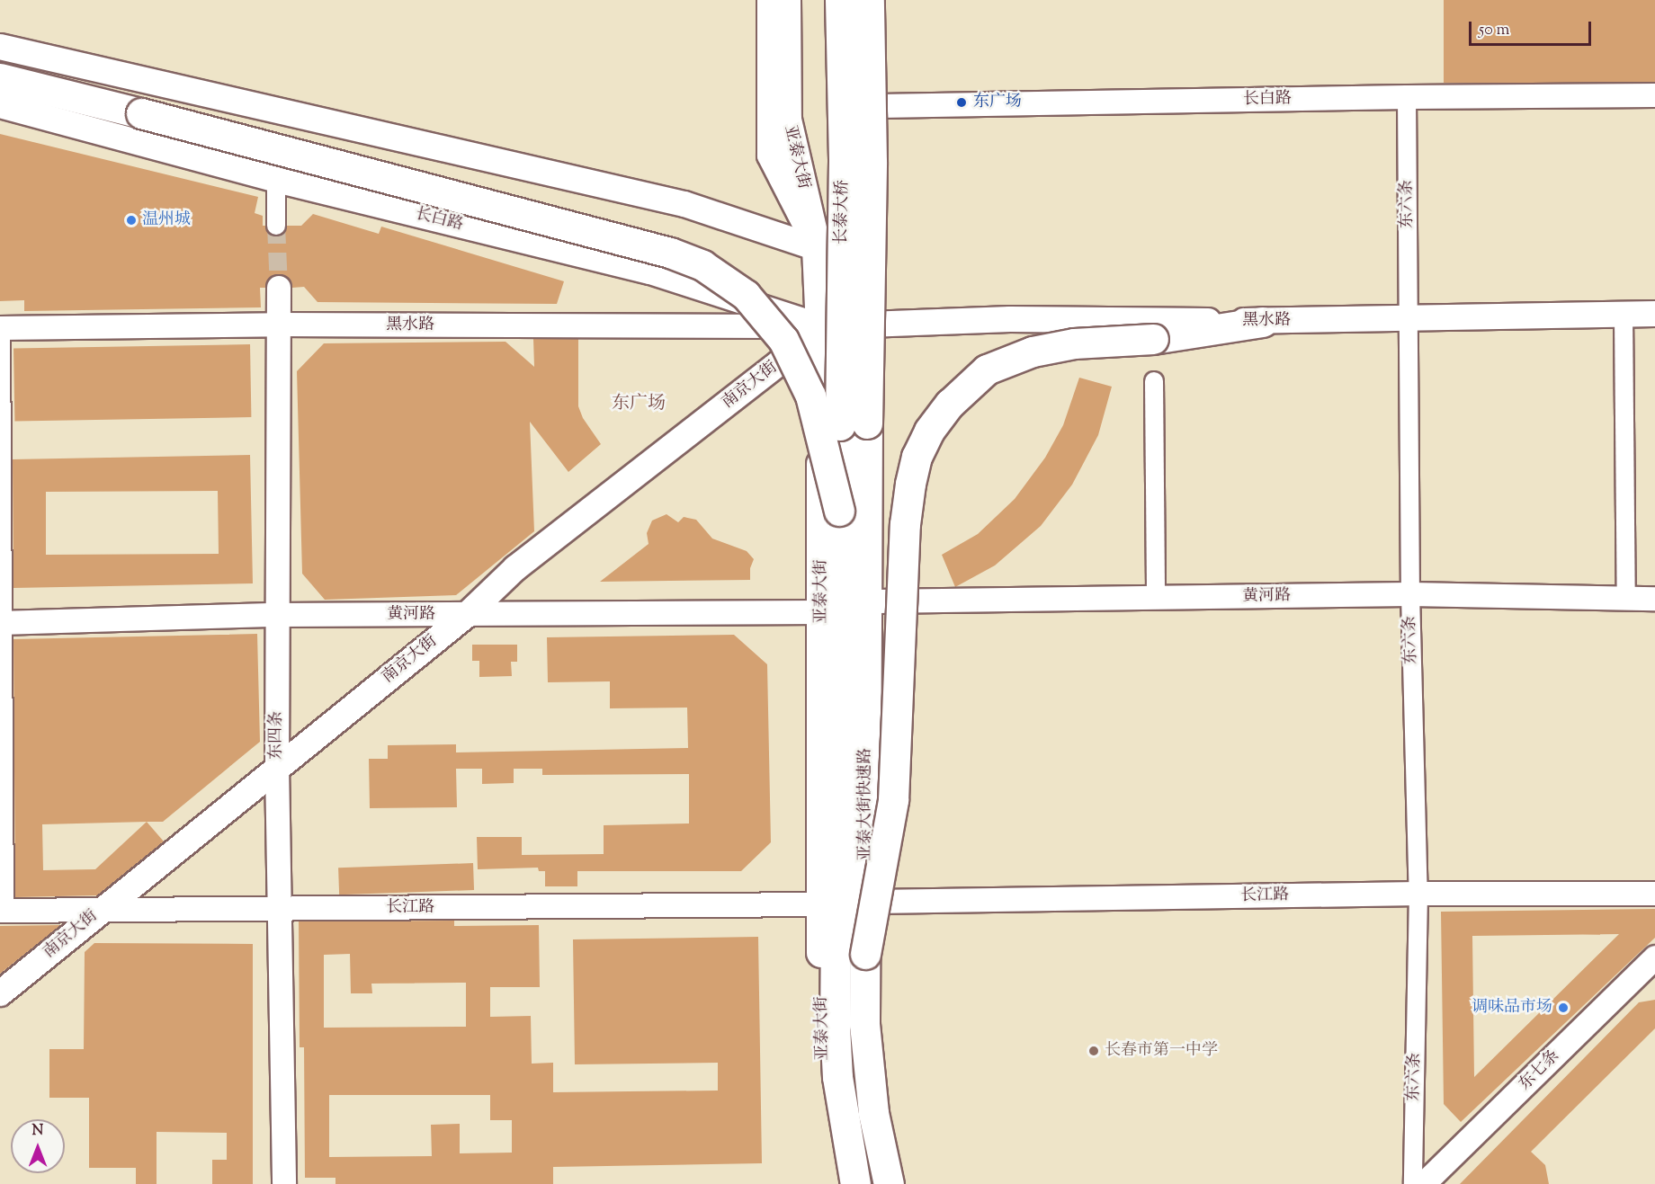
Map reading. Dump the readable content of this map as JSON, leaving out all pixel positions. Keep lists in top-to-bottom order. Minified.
{"streets":{"highway":["长泰大桥","亚泰大街快速路"],"main road":["长白路","亚泰大街","黑水路","南京大街"],"street":["东六条","黄河路","东四条","长江路","东七条"]},"crossings":[["长白路","亚泰大街"],["长白路","东六条"],["长白路","黑水路"],["长白路","南京大街"],["亚泰大街","黑水路"],["亚泰大街","南京大街"],["亚泰大街","黄河路"],["亚泰大街","长江路"],["东六条","黑水路"],["东六条","黄河路"],["东六条","长江路"],["长泰大桥","亚泰大街快速路"],["黑水路","南京大街"],["黑水路","东四条"],["南京大街","黄河路"],["南京大街","东四条"],["南京大街","长江路"],["黄河路","东四条"],["东四条","长江路"]],"districts":["东广场"],"places":["东广场","温州城","调味品市场","长春市第一中学"],"scale_bar":"50 m","north":"top"}
